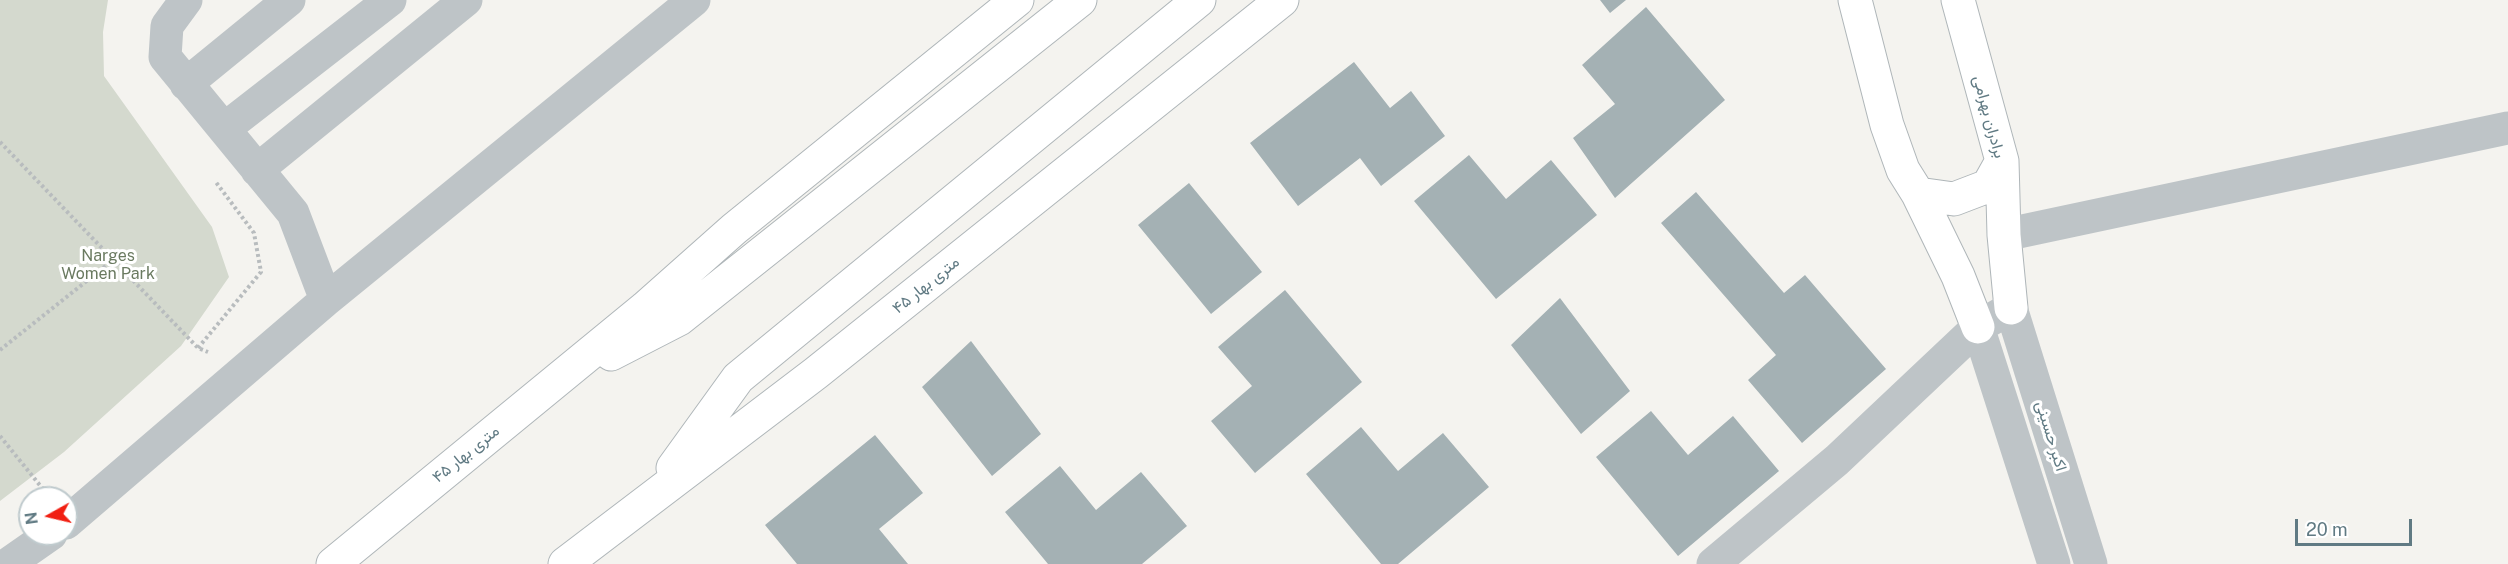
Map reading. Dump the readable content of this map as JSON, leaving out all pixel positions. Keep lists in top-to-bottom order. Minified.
{"streets":{"main road":["برادران بهرامی","۴۵ متری بهار"],"street":["اکبر حسینی"]},"crossings":[["برادران بهرامی","اکبر حسینی"]],"parks":["Narges Women Park"],"scale_bar":"20 m","north":"left"}
